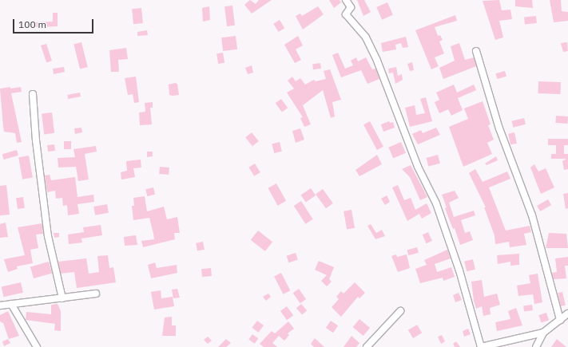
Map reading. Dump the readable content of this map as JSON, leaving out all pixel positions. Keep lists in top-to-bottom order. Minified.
{"scale_bar":"100 m"}
